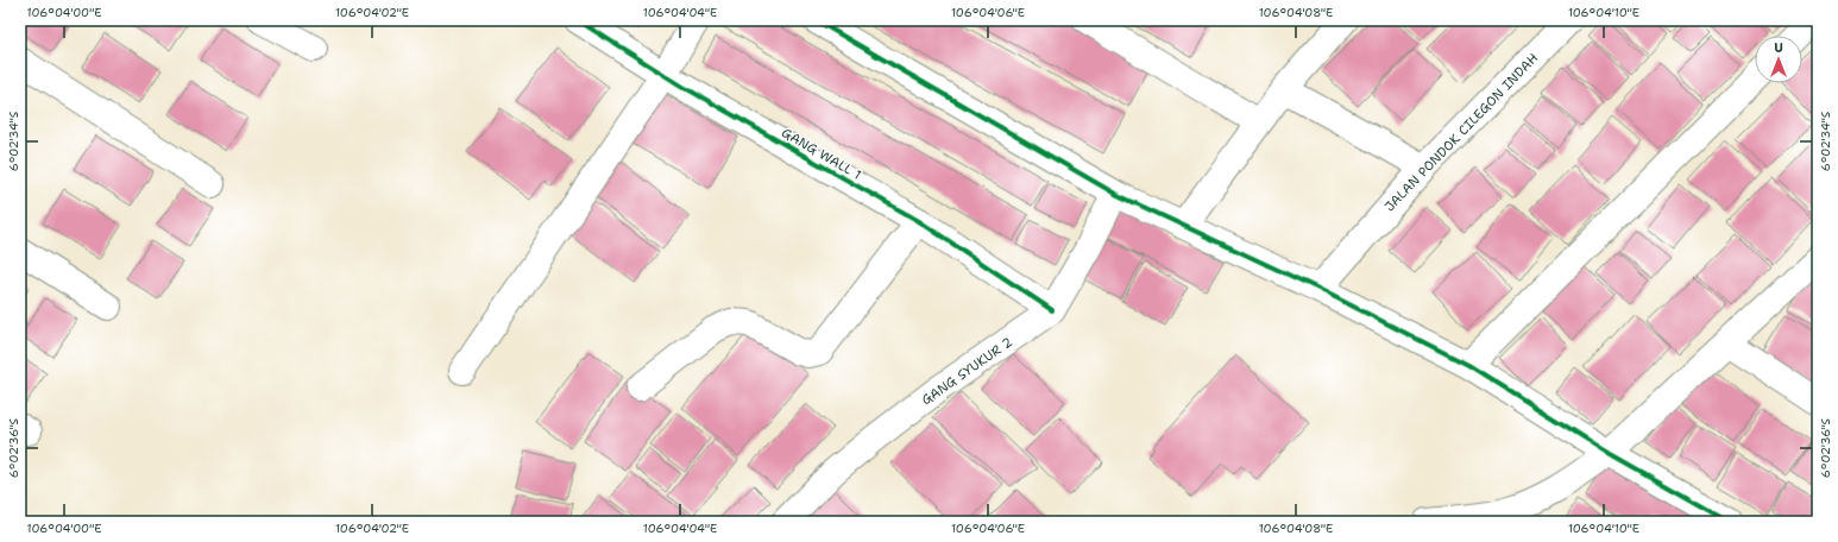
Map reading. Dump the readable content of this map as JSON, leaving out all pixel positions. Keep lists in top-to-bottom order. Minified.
{"streets":{"street":["JALAN PONDOK CILEGON INDAH","GANG WALL 1","GANG SYUKUR 2"]},"crossings":[["GANG WALL 1","GANG SYUKUR 2"]],"north":"top","coordinates":["106°04'00\"E","106°04'02\"E","106°04'04\"E","106°04'06\"E","106°04'08\"E","106°04'10\"E","6°02'34\"S","6°02'36\"S"]}
